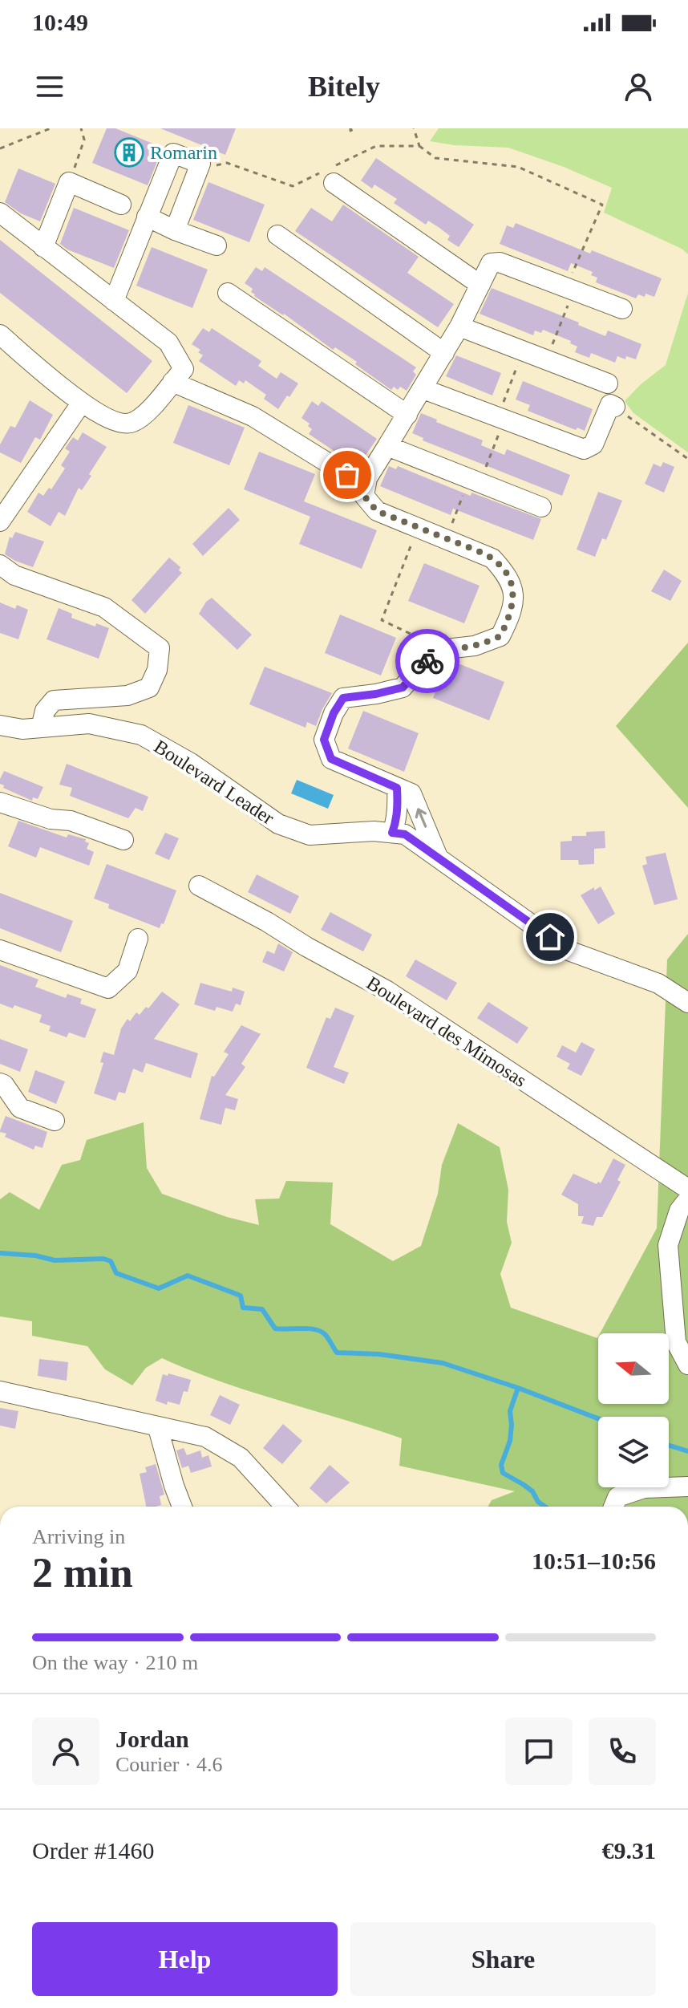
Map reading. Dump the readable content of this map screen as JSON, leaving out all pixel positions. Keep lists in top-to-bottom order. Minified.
{"streets":{"street":["Boulevard Leader","Boulevard des Mimosas"]},"places":{"building":["Romarin"]},"north":"left","page":{"status":"10:49","header":"Bitely","heading":["2 min","Arriving in","10:51–10:56"],"panel":["Jordan","Courier · 4.6","Order #1460","€9.31"],"bar":"On the way · 210 m","buttons":["Help","Share"]}}
